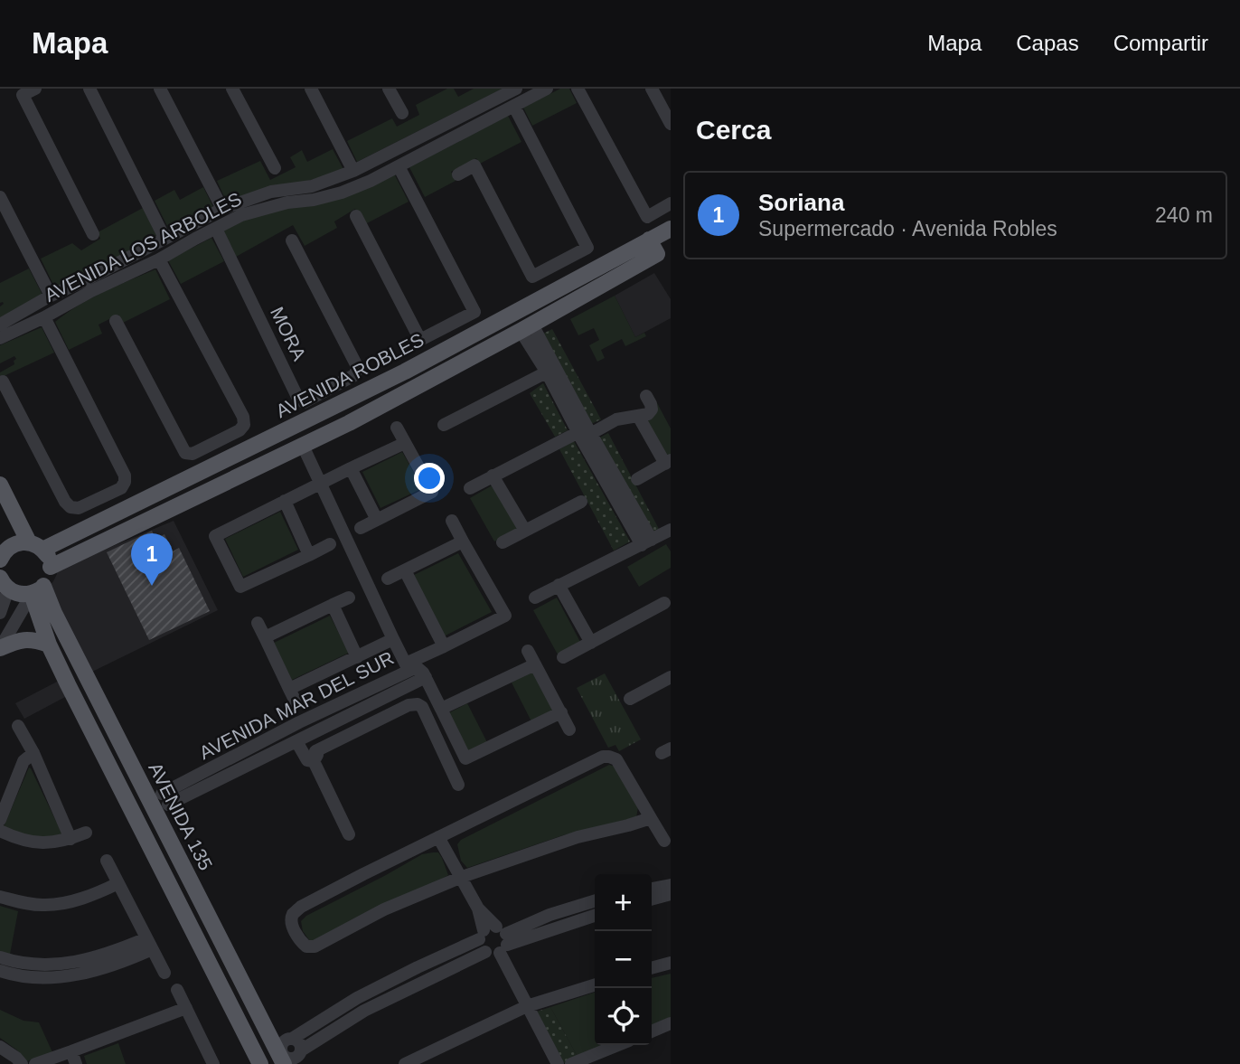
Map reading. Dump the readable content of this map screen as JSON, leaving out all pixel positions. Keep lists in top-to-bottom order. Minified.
{"streets":{"main road":["AVENIDA ROBLES","AVENIDA 135"],"street":["AVENIDA LOS ARBOLES","MORA","AVENIDA MAR DEL SUR"]},"crossings":[["AVENIDA LOS ARBOLES","MORA"],["AVENIDA MAR DEL SUR","AVENIDA 135"]],"page":{"header":"Mapa","nav":["Mapa","Capas","Compartir"],"heading":"Cerca","list":[{"mark":"1","name":"Soriana","note":"Supermercado · Avenida Robles","value":"240 m"}],"pins":"1","map_buttons":["+","−"]}}
